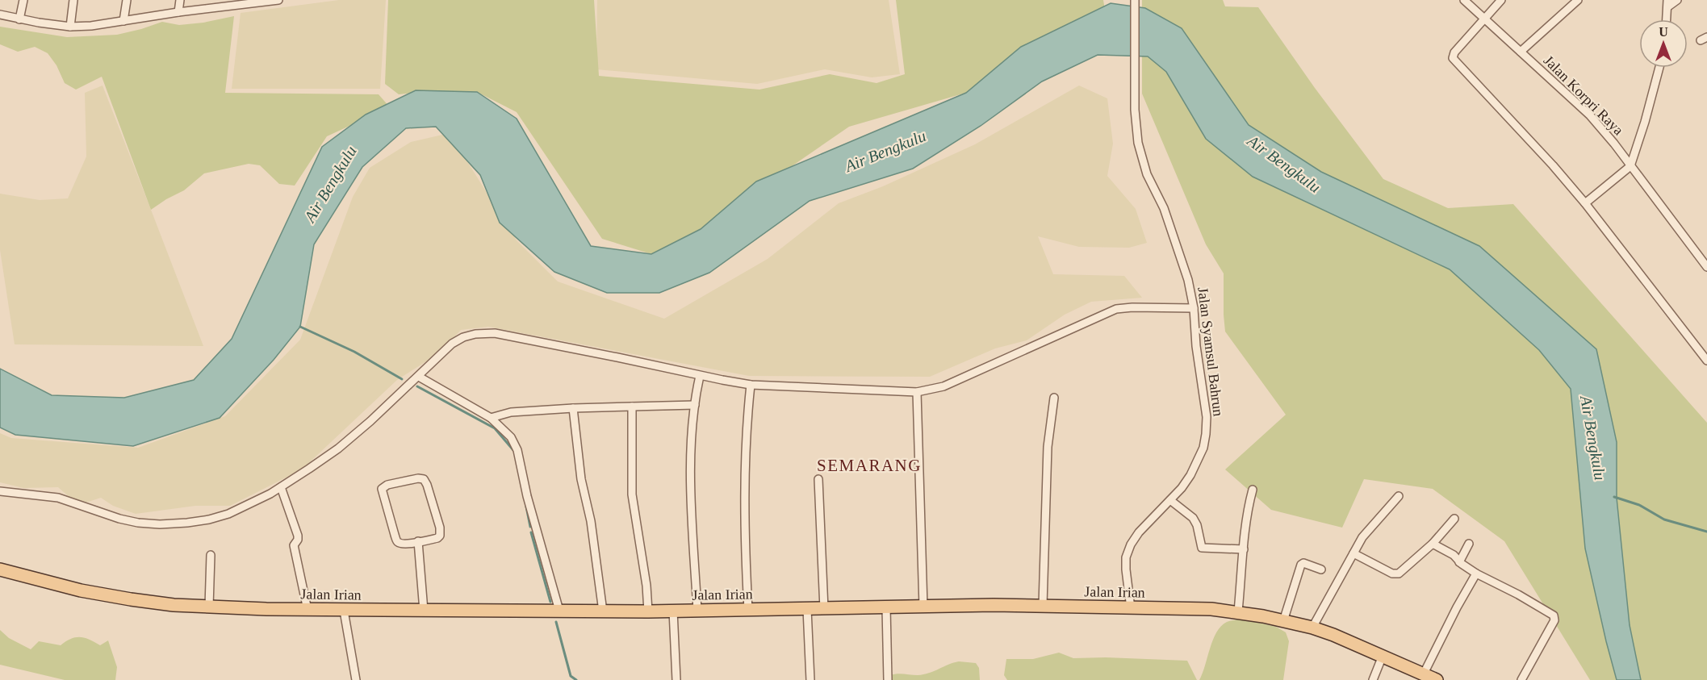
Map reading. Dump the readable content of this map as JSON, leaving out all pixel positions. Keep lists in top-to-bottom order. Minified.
{"streets":{"main road":["Jalan Irian"],"street":["Jalan Korpri Raya","Jalan Syamsul Bahrun"]},"crossings":[["Jalan Syamsul Bahrun","Jalan Irian"]],"districts":["SEMARANG"],"water":["Air Bengkulu"],"north":"top"}
